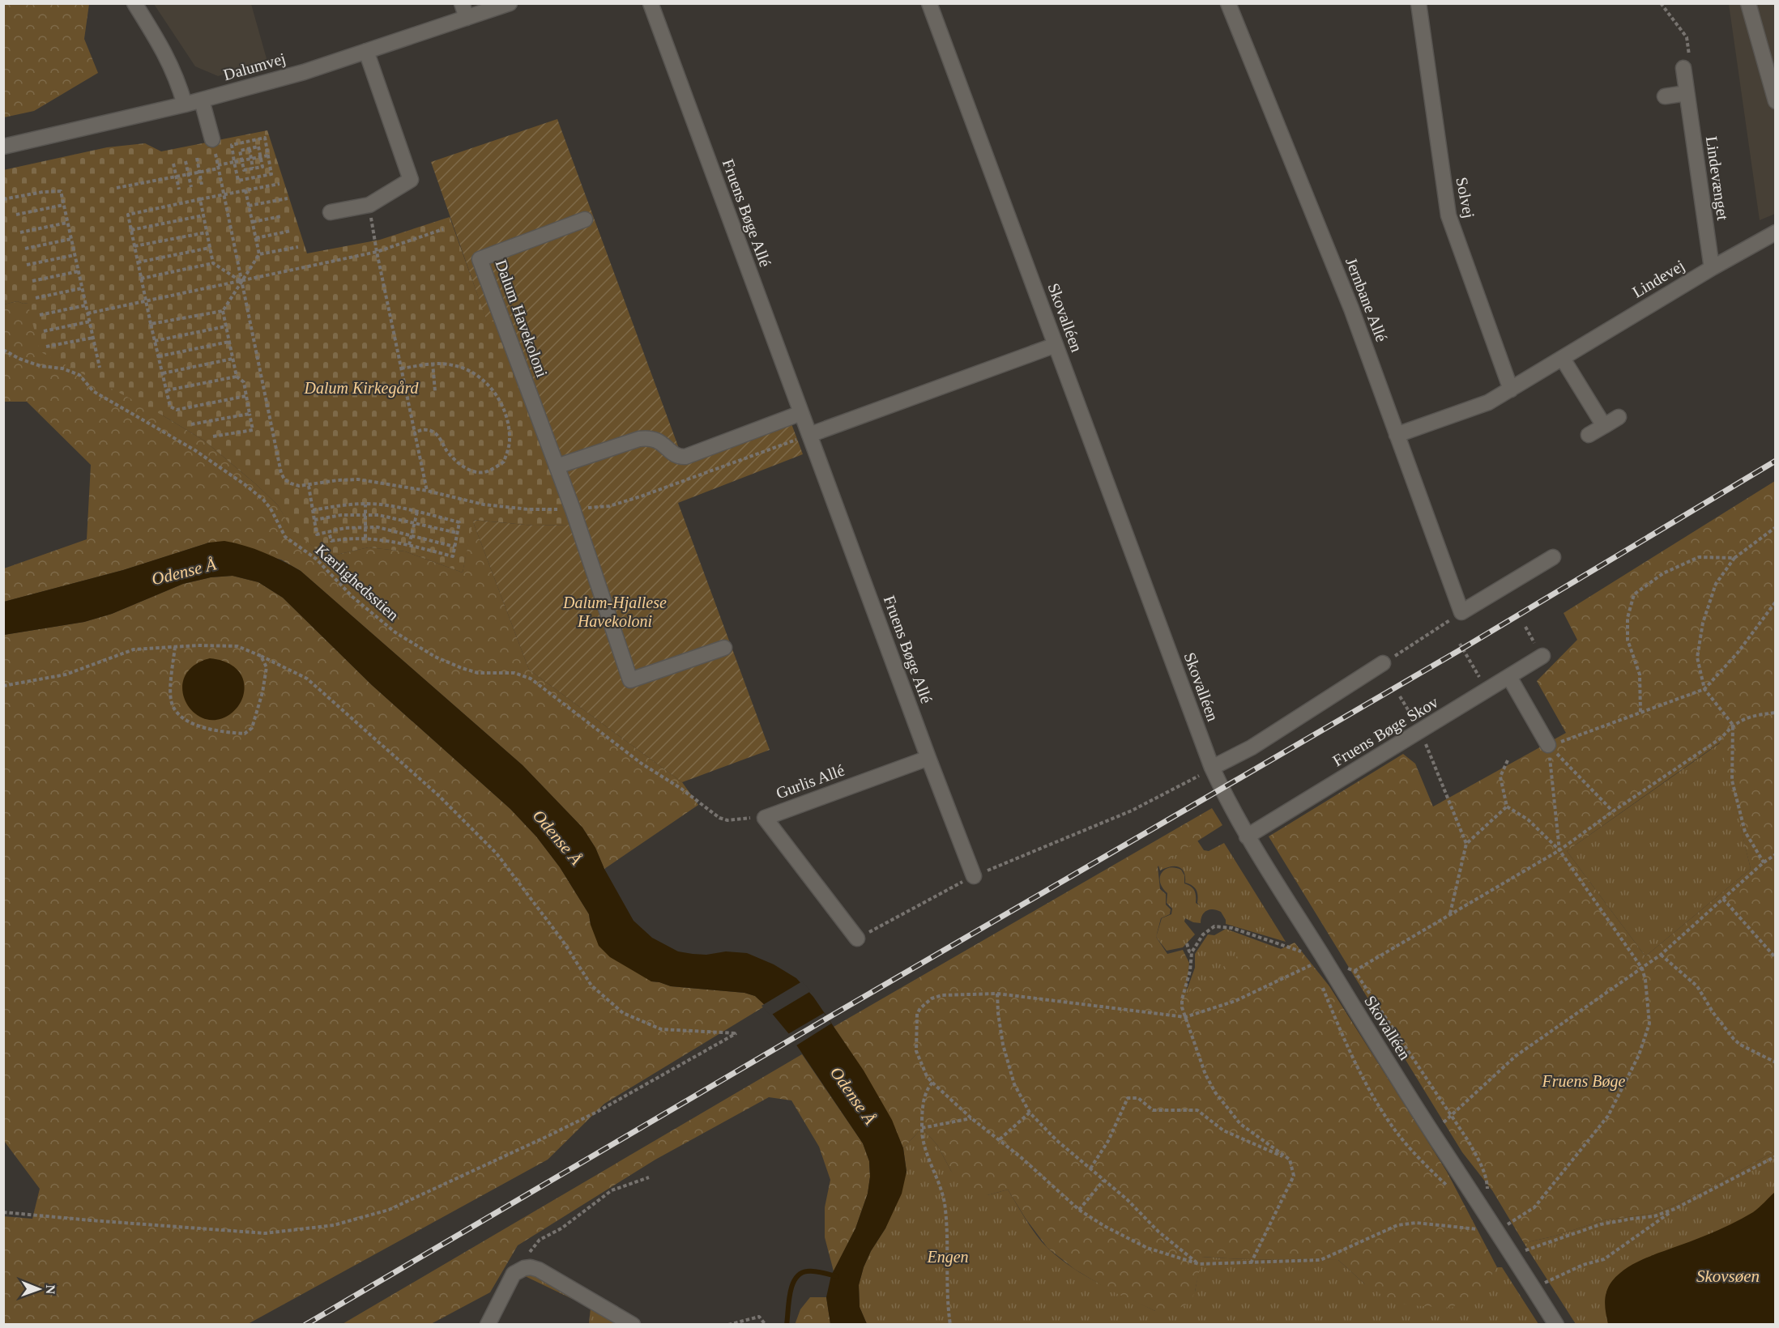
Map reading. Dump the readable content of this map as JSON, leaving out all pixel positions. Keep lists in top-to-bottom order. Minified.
{"streets":{"street":["Dalumvej","Lindevænget","Solvej","Fruens Bøge Allé","Lindevej","Jernbane Allé","Skovalléen","Dalum Havekoloni","Fruens Bøge Skov","Gurlis Allé"],"path":["Kærlighedsstien"]},"crossings":[["Lindevænget","Lindevej"],["Solvej","Lindevej"],["Fruens Bøge Allé","Gurlis Allé"],["Lindevej","Jernbane Allé"],["Skovalléen","Fruens Bøge Skov"],["Kærlighedsstien","Gurlis Allé"]],"water":["Odense Å","Skovsøen"],"parks":["Dalum Kirkegård","Dalum-Hjallese Havekoloni","Fruens Bøge","Engen"],"north":"right"}
